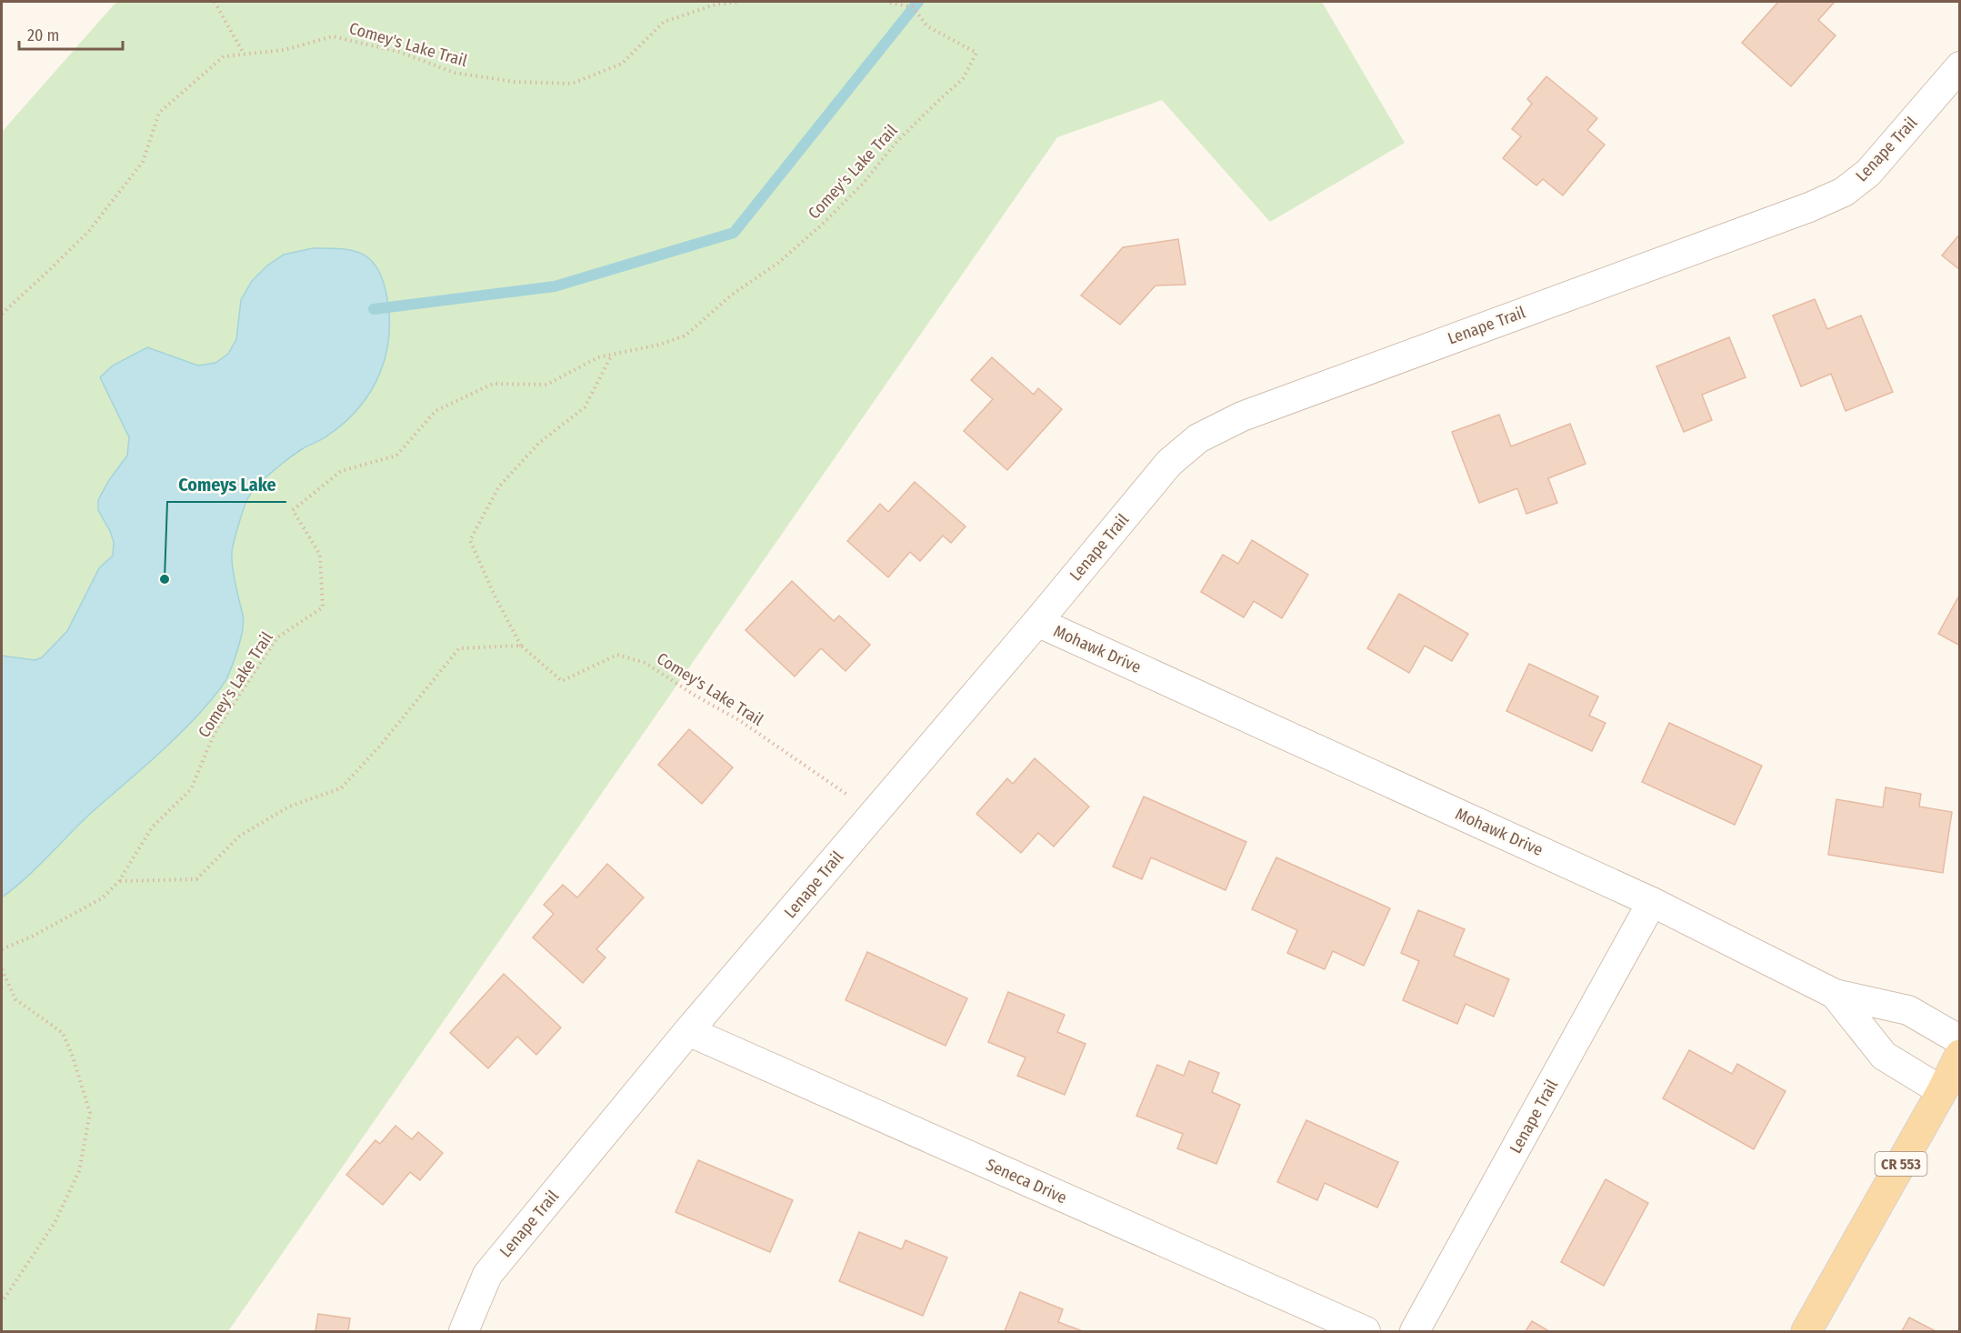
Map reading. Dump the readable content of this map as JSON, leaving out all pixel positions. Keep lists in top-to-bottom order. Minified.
{"streets":{"main road":["CR 553"],"street":["Lenape Trail","Mohawk Drive","Seneca Drive"],"path":["Comey's Lake Trail"]},"crossings":[["Lenape Trail","Mohawk Drive"],["Lenape Trail","Seneca Drive"]],"places":["Comeys Lake"],"scale_bar":"20 m"}
